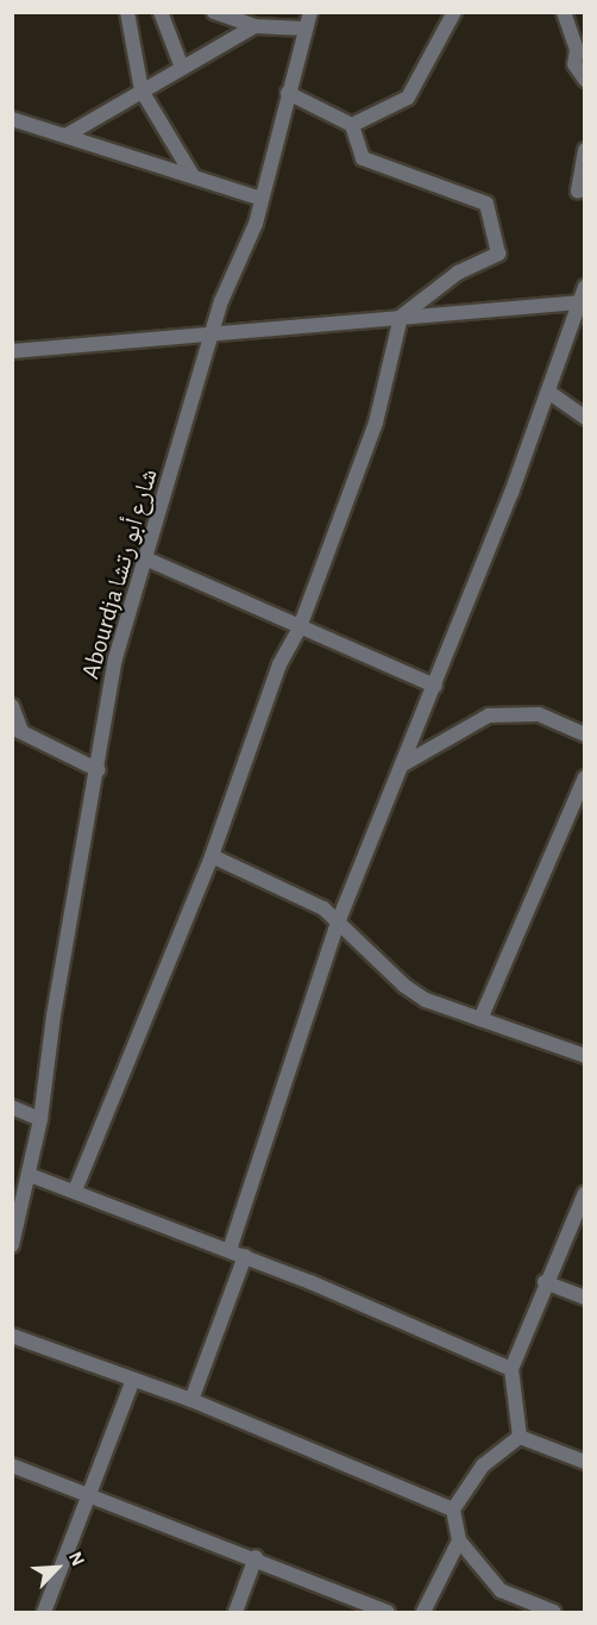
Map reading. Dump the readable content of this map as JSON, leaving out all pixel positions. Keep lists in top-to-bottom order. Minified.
{"streets":{"street":["Abourdja شارع أبو رتشا"]},"north":"top right"}
